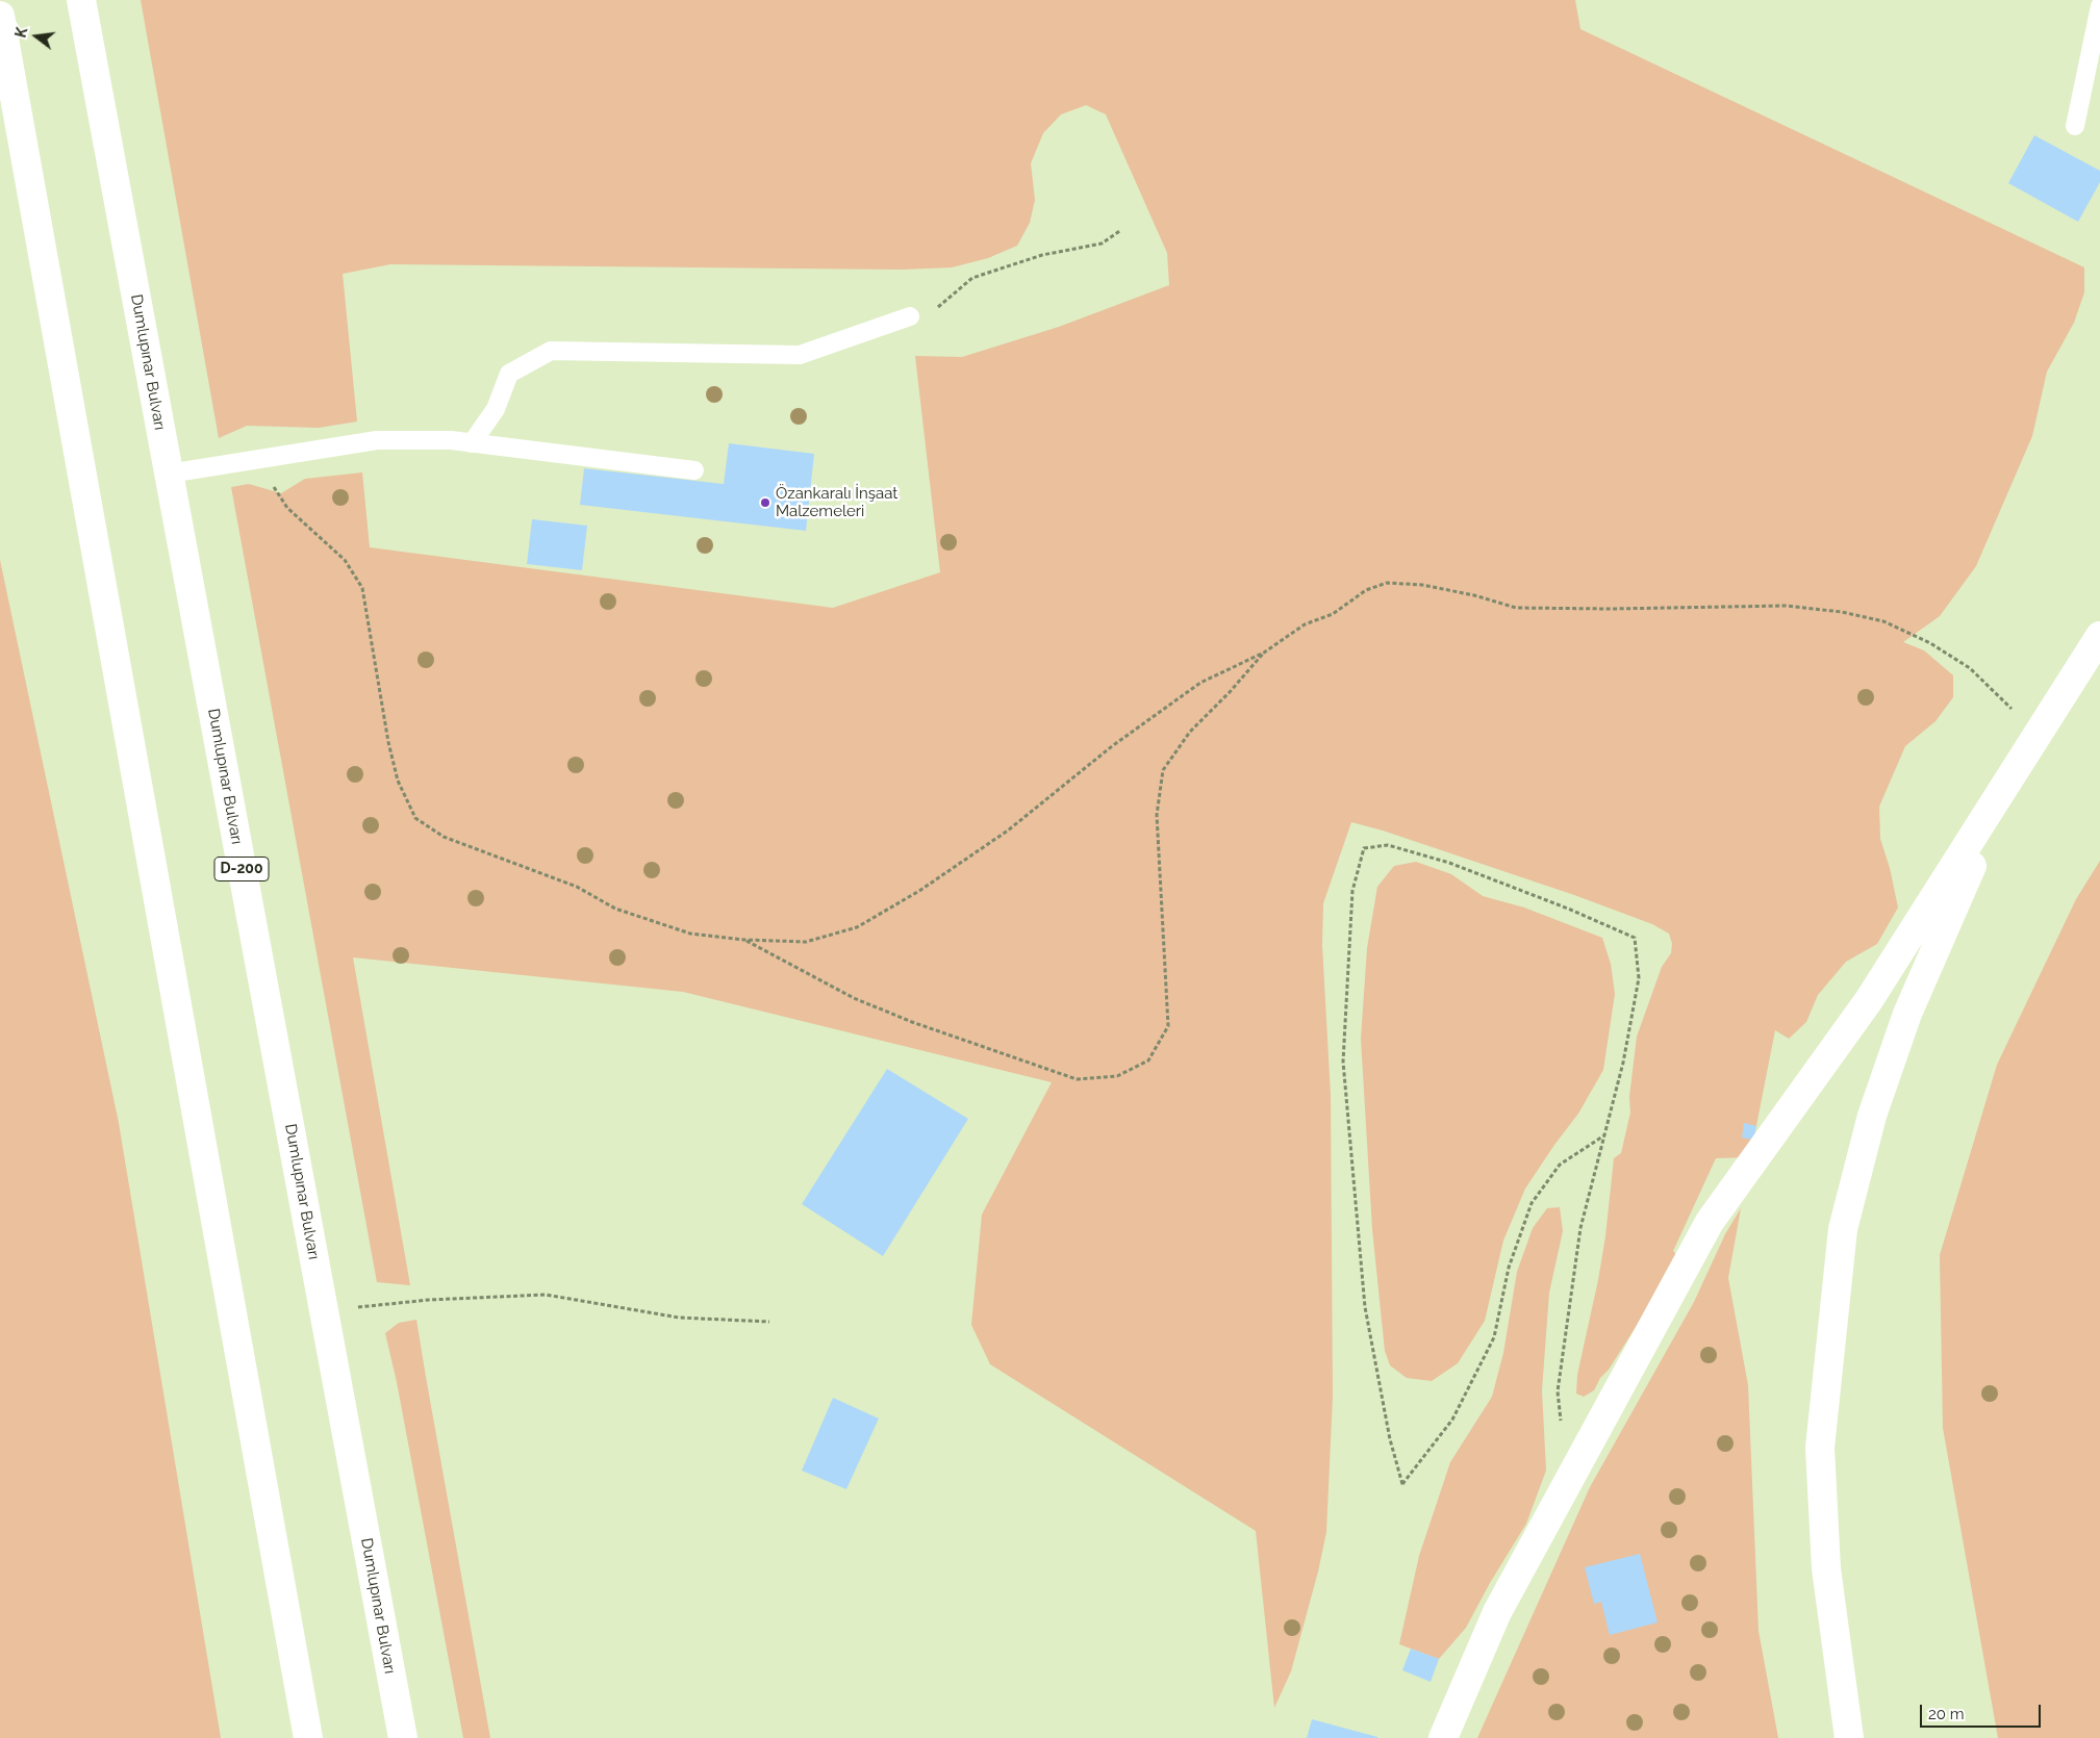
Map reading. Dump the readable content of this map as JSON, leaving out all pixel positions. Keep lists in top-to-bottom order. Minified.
{"streets":{"main road":["Dumlupınar Bulvarı","D-200"]},"places":["Özankaralı İnşaat Malzemeleri"],"scale_bar":"20 m","north":"left"}
